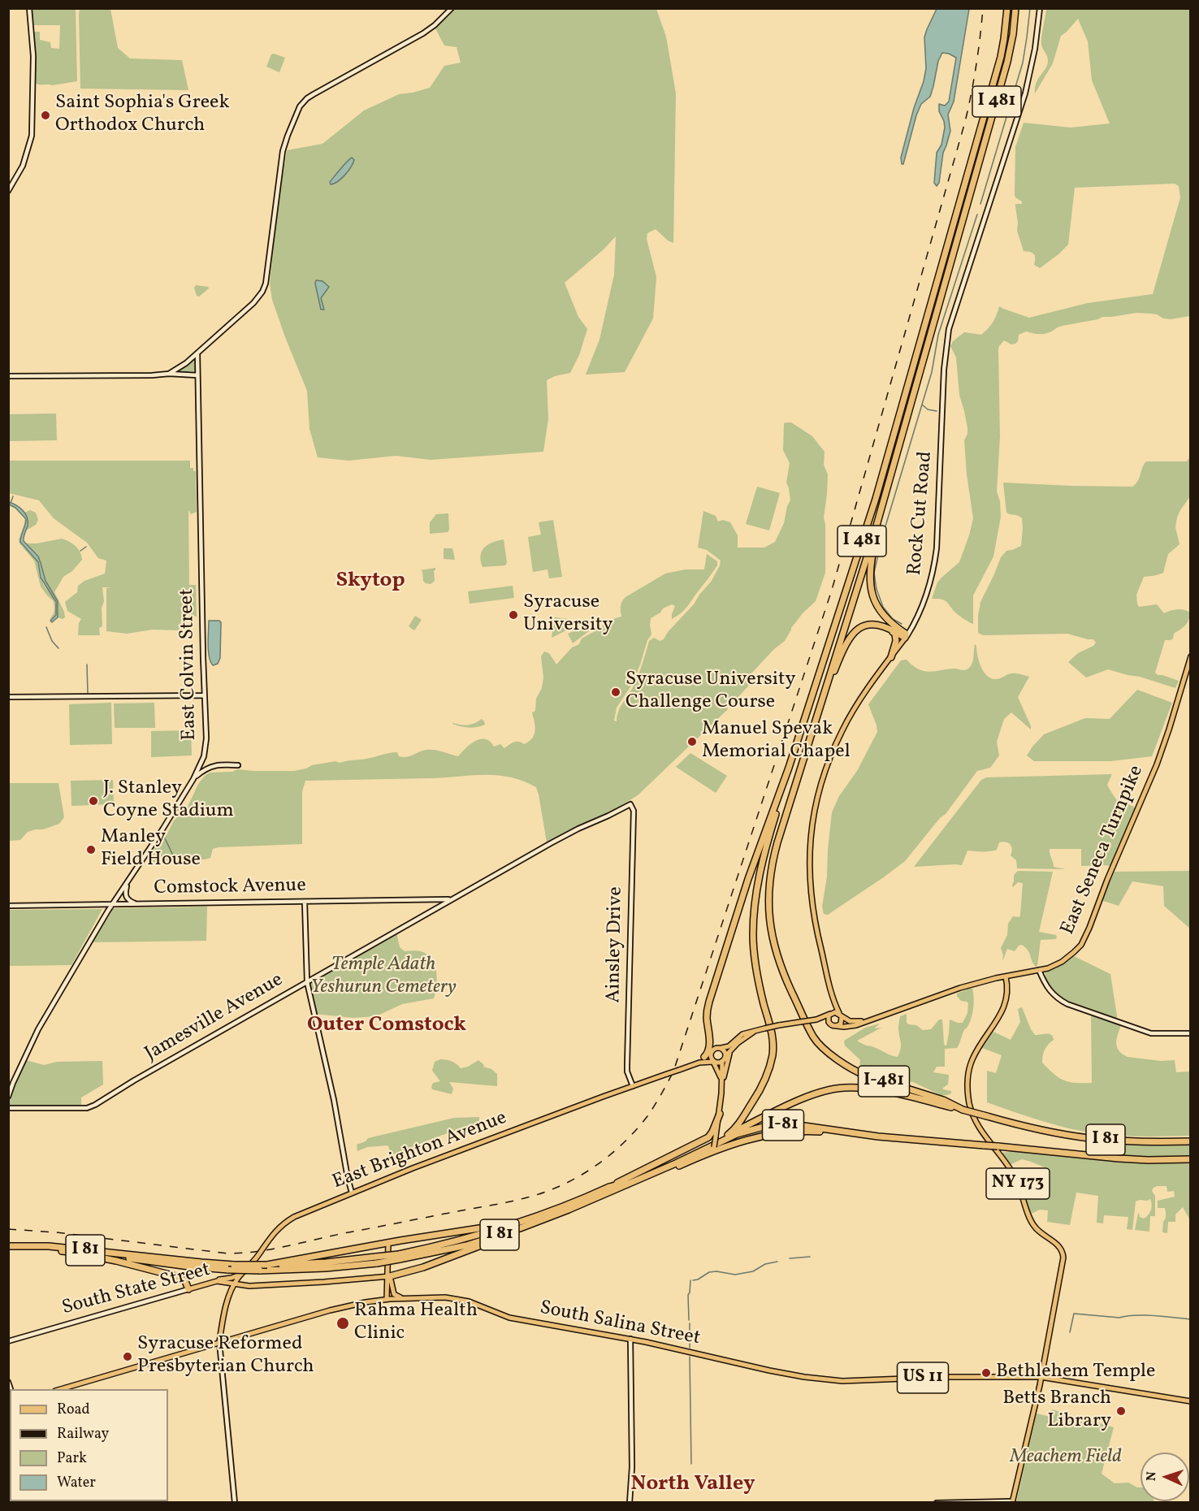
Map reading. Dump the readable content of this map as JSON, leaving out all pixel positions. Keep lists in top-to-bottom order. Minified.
{"streets":{"highway":["I 481","I-481","I-81","I 81"],"main road":["Rock Cut Road","East Seneca Turnpike","East Brighton Avenue","NY 173","South State Street","South Salina Street","US 11"],"street":["East Colvin Street","Comstock Avenue","Ainsley Drive","Jamesville Avenue"]},"crossings":[["I 481","I-481"],["East Colvin Street","Comstock Avenue"],["East Seneca Turnpike","NY 173"],["Comstock Avenue","Jamesville Avenue"],["Ainsley Drive","Jamesville Avenue"],["Ainsley Drive","East Brighton Avenue"],["I-481","I 81"],["I-81","I 81"],["East Brighton Avenue","South State Street"],["East Brighton Avenue","South Salina Street"],["NY 173","South Salina Street"]],"districts":["Skytop","Outer Comstock","North Valley"],"parks":["Temple Adath Yeshurun Cemetery","Meachem Field"],"places":["Saint Sophia's Greek Orthodox Church","Syracuse University","Syracuse University Challenge Course","Manuel Spevak Memorial Chapel","J. Stanley Coyne Stadium","Manley Field House","Rahma Health Clinic","Syracuse Reformed Presbyterian Church","Bethlehem Temple","Betts Branch Library"],"legend":["Road","Railway","Park","Water"],"north":"left"}
